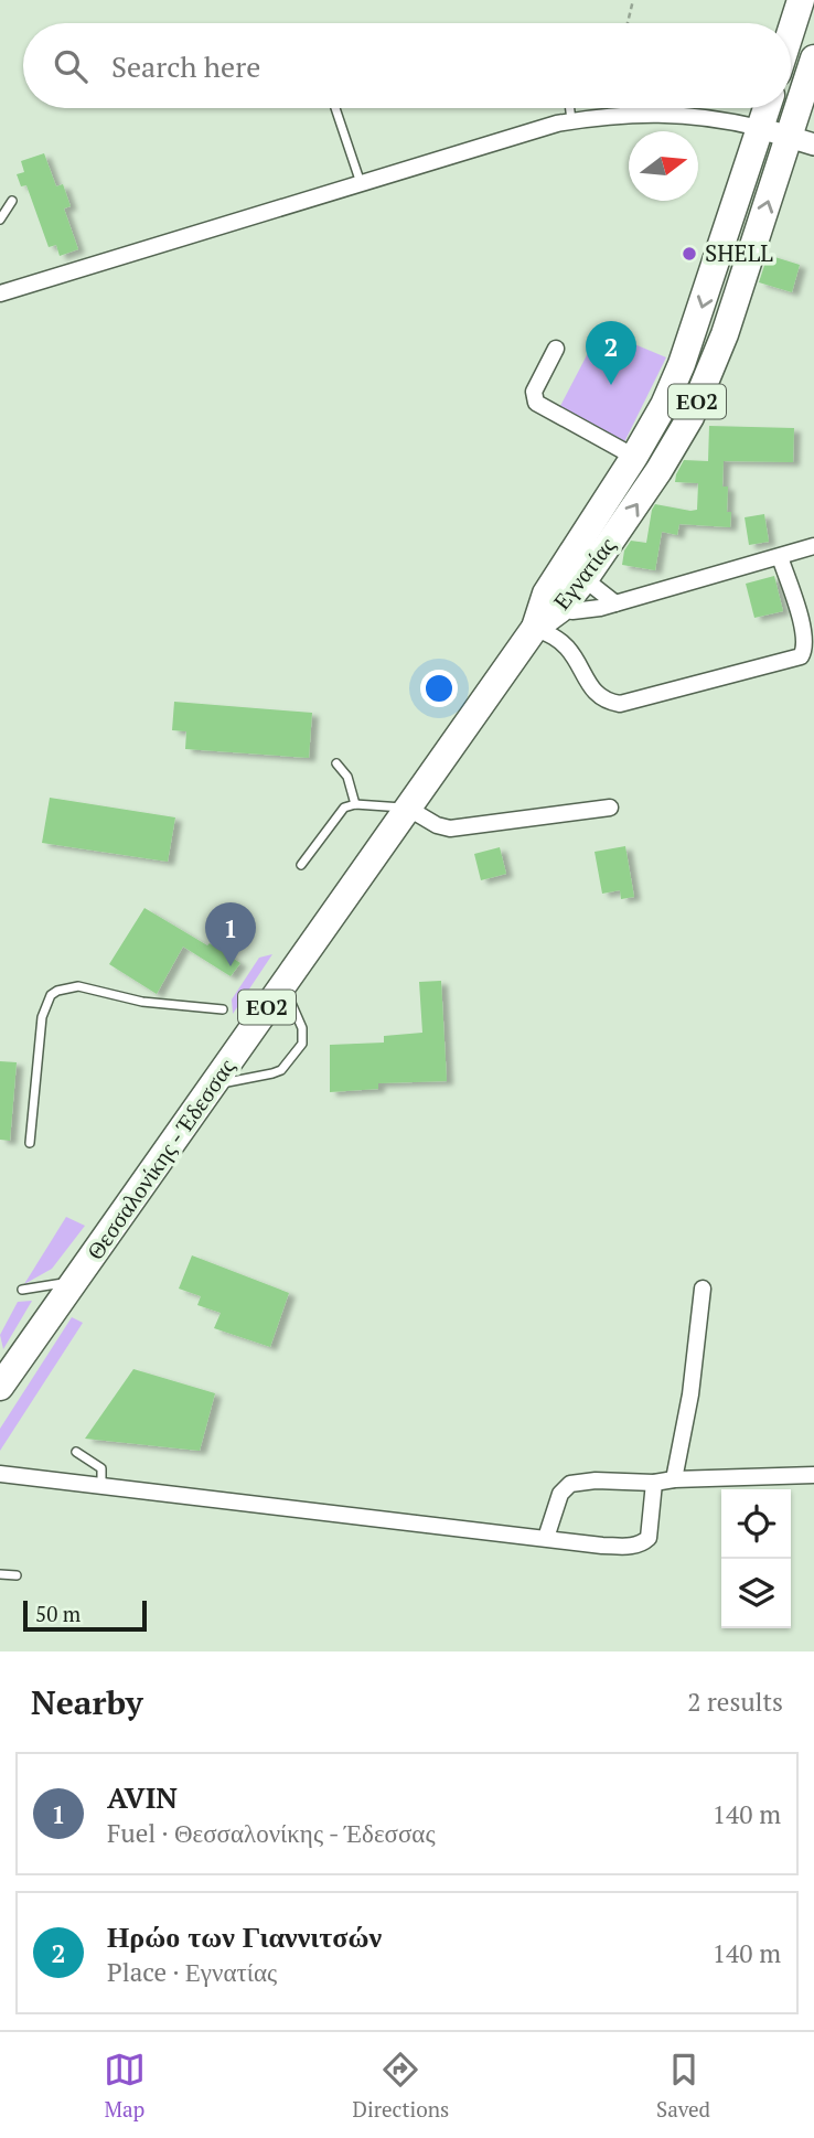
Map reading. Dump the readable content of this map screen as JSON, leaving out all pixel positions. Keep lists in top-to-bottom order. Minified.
{"streets":{"highway":["ΕΟ2","Εγνατίας","Θεσσαλονίκης - Έδεσσας"]},"crossings":[["Εγνατίας","Θεσσαλονίκης - Έδεσσας"]],"places":["SHELL"],"scale_bar":"50 m","north":"right","page":{"search":"Search here","pins":["2","1"],"scale":"50 m","heading":["Nearby","2 results"],"list":[{"mark":"1","name":"AVIN","note":"Fuel · Θεσσαλονίκης - Έδεσσας","value":"140 m"},{"mark":"2","name":"Ηρώο των Γιαννιτσών","note":"Place · Εγνατίας","value":"140 m"}],"nav":["Map","Directions","Saved"]}}
